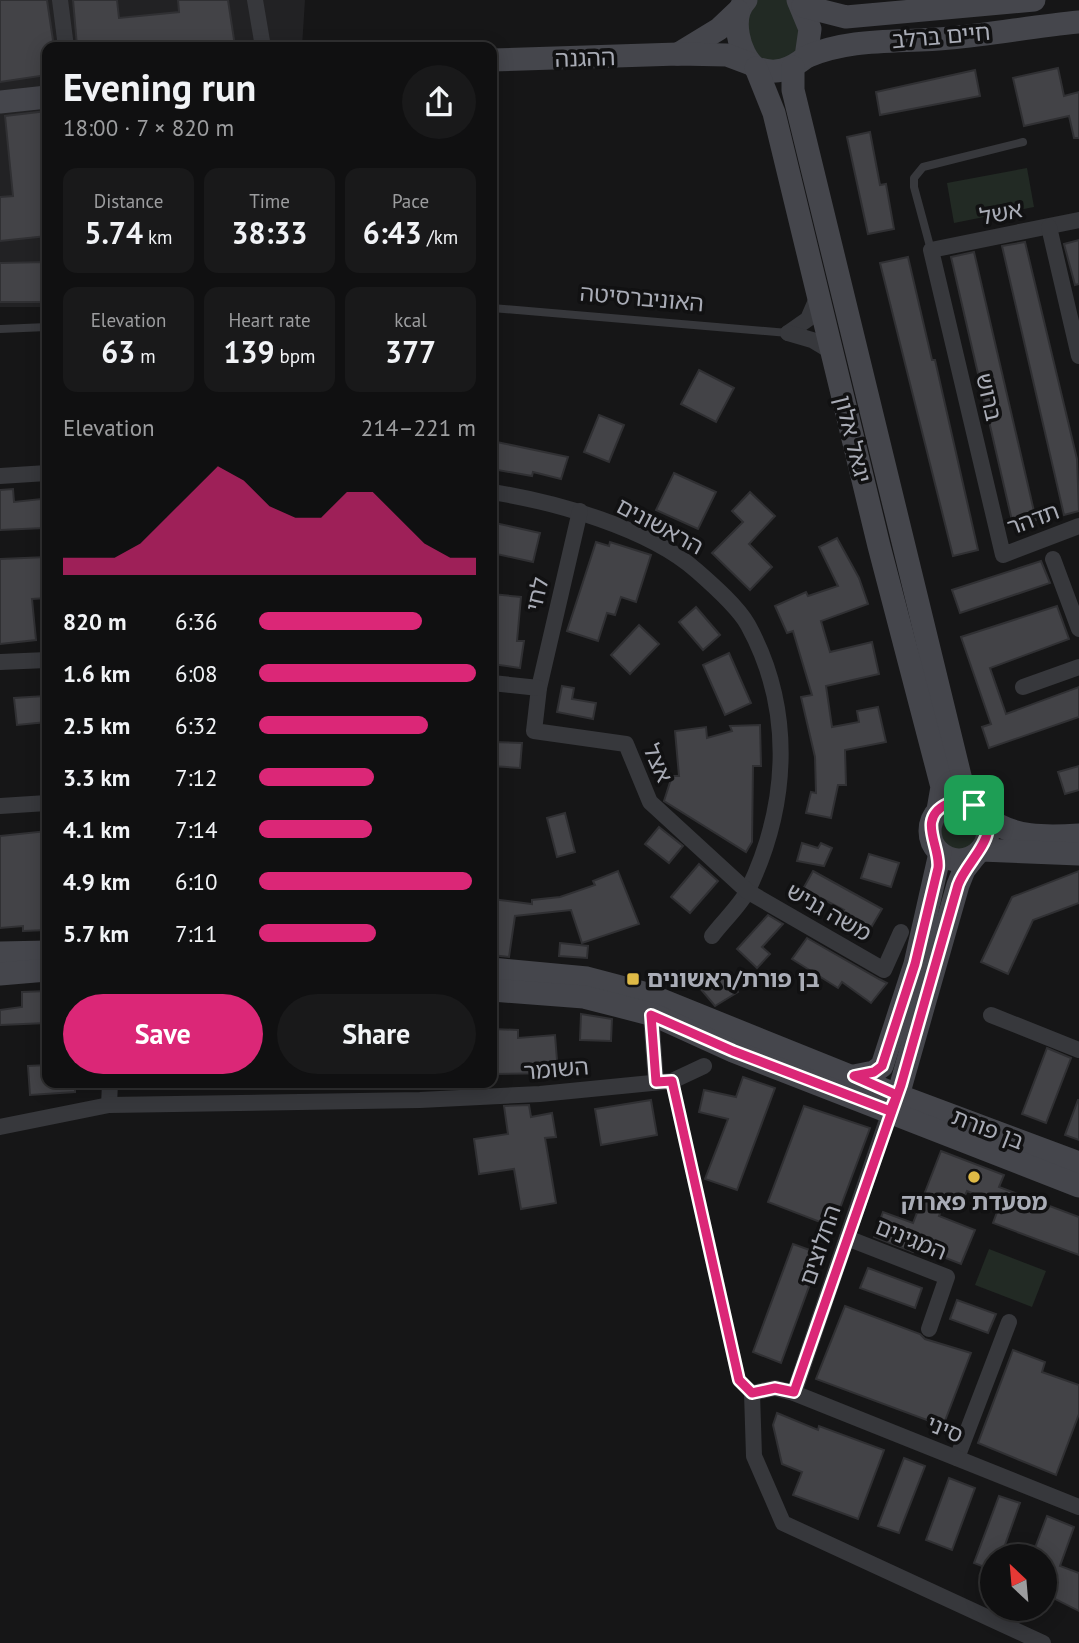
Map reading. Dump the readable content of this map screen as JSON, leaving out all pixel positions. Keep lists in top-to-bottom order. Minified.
{"streets":{"street":["חיים ברלב","ההגנה","אשל","האוניברסיטה","ברוש","יגאל אלון","תדהר","הראשונים","לחי","אצל","משה גניש","השומר","בן פורת","המגינים","החלוצים","סיני"]},"crossings":[["חיים ברלב","ההגנה"],["חיים ברלב","יגאל אלון"],["ההגנה","יגאל אלון"],["אשל","ברוש"],["האוניברסיטה","יגאל אלון"],["ברוש","תדהר"],["הראשונים","לחי"],["הראשונים","אצל"],["הראשונים","משה גניש"],["לחי","אצל"],["אצל","משה גניש"],["בן פורת","החלוצים"],["המגינים","החלוצים"],["החלוצים","סיני"]],"places":{"transit":["בן פורת/ראשונים"],"other":["מסעדת פארוק"]},"north":"top left","page":{"heading":["Evening run","18:00 · 7 × 820 m"],"stats":[["Distance","5.74 km"],["Time","38:33"],["Pace","6:43 /km"],["Elevation","63 m"],["Heart rate","139 bpm"],["kcal","377"]],"chart":["Elevation","214–221 m"],"list":[{"name":"820 m","note":"6:36"},{"name":"1.6 km","note":"6:08"},{"name":"2.5 km","note":"6:32"},{"name":"3.3 km","note":"7:12"},{"name":"4.1 km","note":"7:14"},{"name":"4.9 km","note":"6:10"},{"name":"5.7 km","note":"7:11"}],"buttons":["Save","Share"]}}
